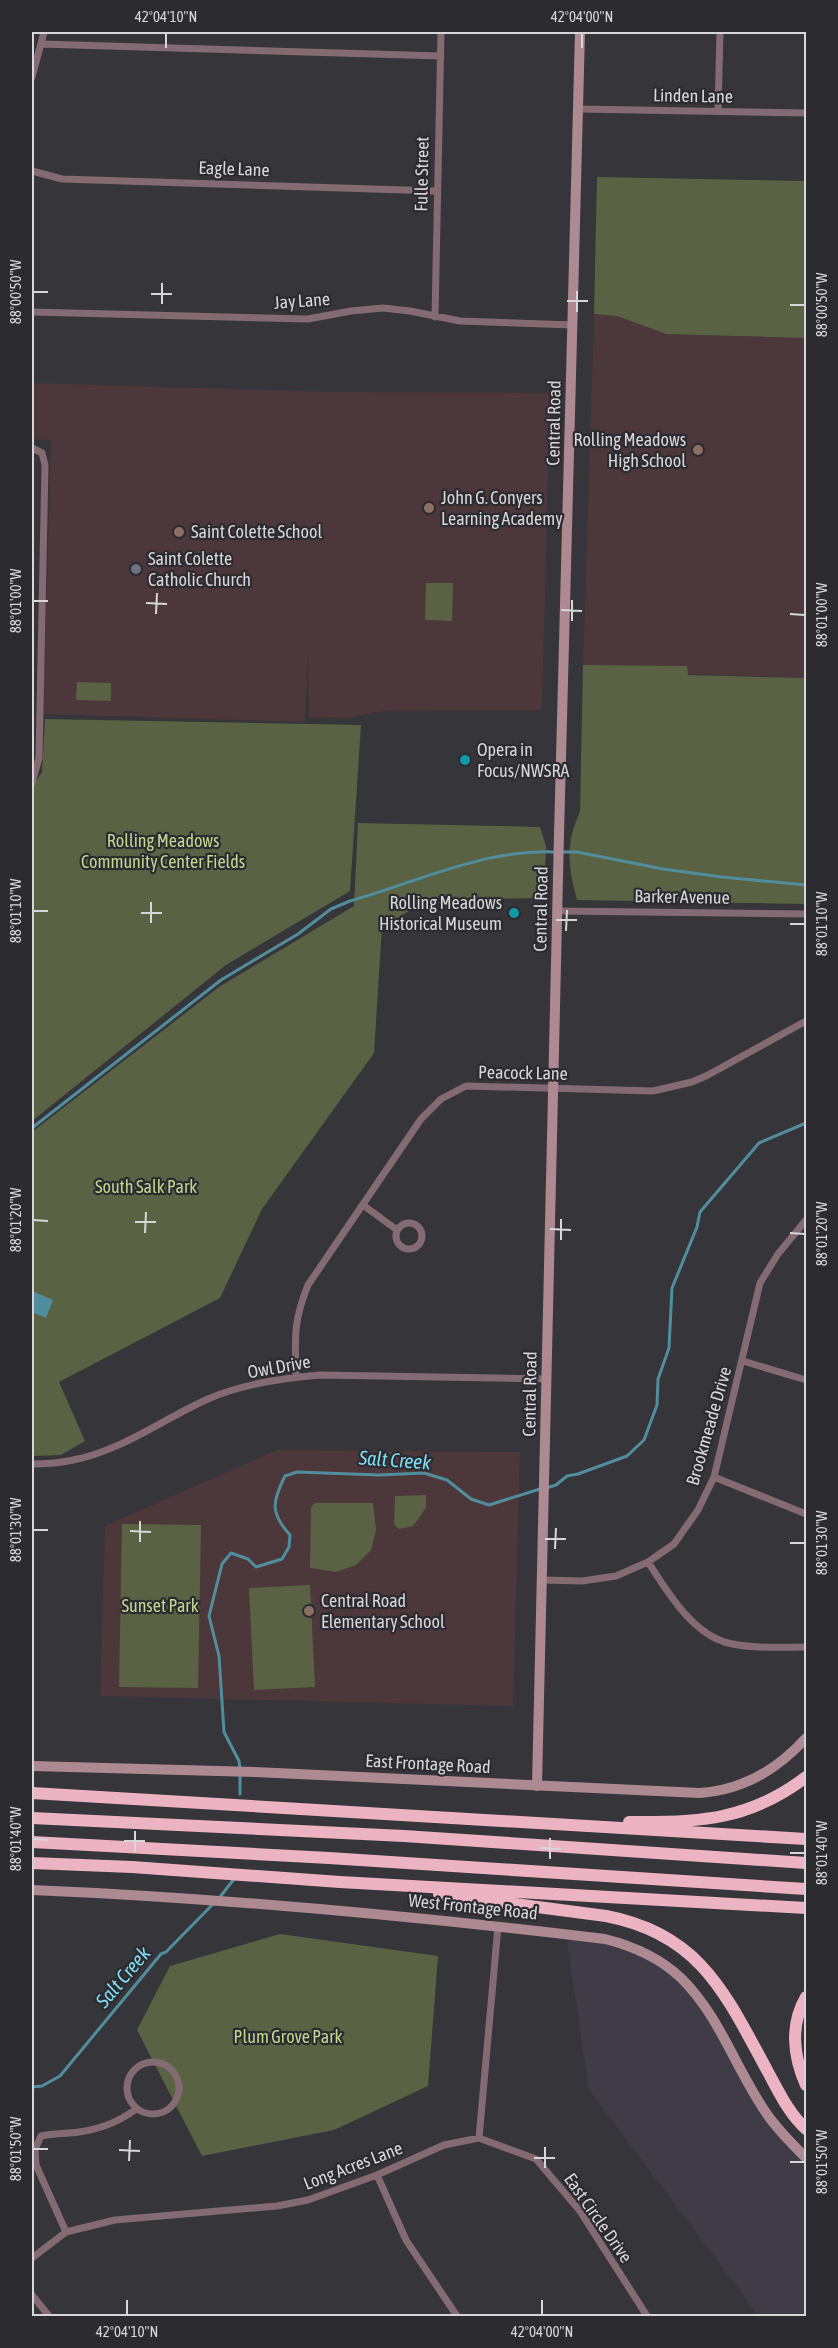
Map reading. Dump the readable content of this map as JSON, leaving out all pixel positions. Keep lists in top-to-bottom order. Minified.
{"streets":{"street":["Linden Lane","Eagle Lane","Fulle Street","Jay Lane","Central Road","Barker Avenue","Peacock Lane","Owl Drive","Brookmeade Drive","East Frontage Road","West Frontage Road","Long Acres Lane","East Circle Drive"]},"crossings":[["Linden Lane","Central Road"],["Eagle Lane","Fulle Street"],["Fulle Street","Jay Lane"],["Jay Lane","Central Road"],["Central Road","Barker Avenue"],["Central Road","Peacock Lane"],["Central Road","Owl Drive"],["Central Road","Brookmeade Drive"],["Central Road","East Frontage Road"],["Peacock Lane","Owl Drive"],["Long Acres Lane","East Circle Drive"]],"water":["Salt Creek"],"parks":["Rolling Meadows Community Center Fields","South Salk Park","Sunset Park","Plum Grove Park"],"places":["Rolling Meadows High School","John G. Conyers Learning Academy","Saint Colette School","Saint Colette Catholic Church","Opera in Focus/NWSRA","Rolling Meadows Historical Museum","Central Road Elementary School"],"coordinates":["42°04'10\"N","42°04'00\"N","88°00'50\"W","88°01'00\"W","88°01'10\"W","88°01'20\"W","88°01'30\"W","88°01'40\"W","88°01'50\"W"]}
